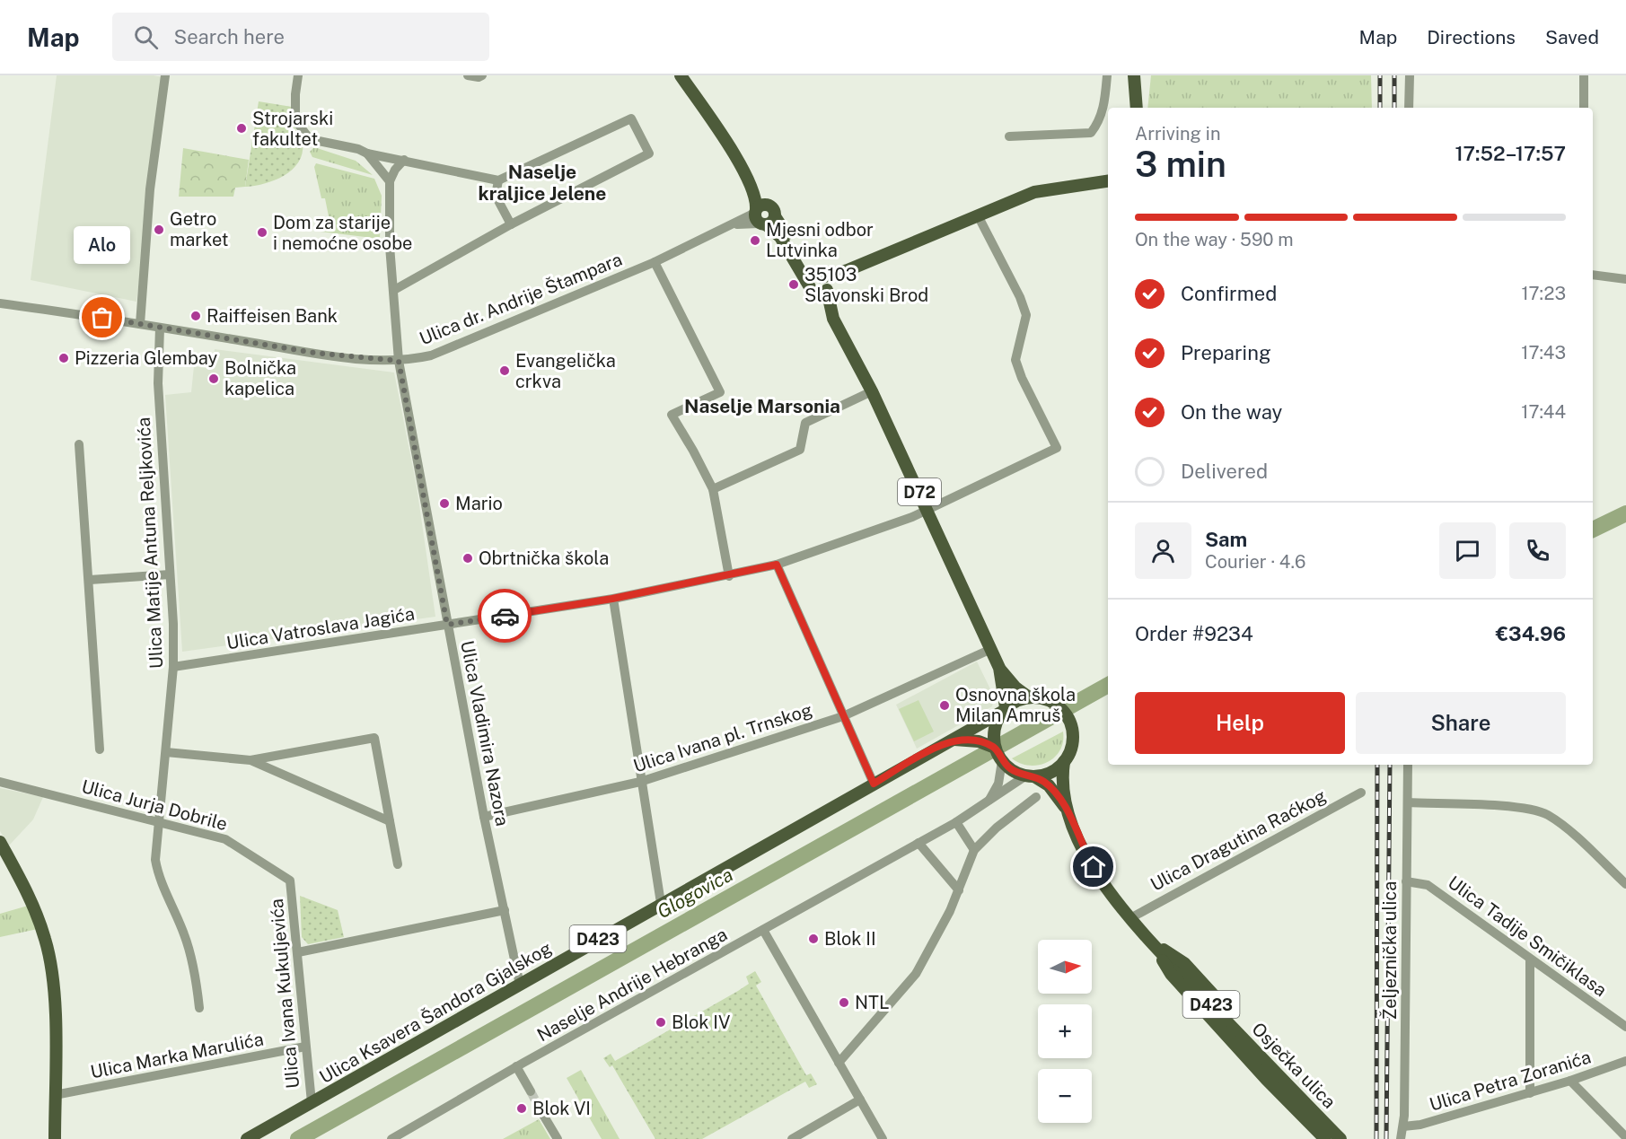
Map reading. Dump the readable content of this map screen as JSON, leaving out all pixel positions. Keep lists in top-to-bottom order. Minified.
{"streets":{"main road":["D72","D423","Ulica Ksavera Šandora Gjalskog","Osječka ulica"],"street":["Ulica dr. Andrije Štampara","Ulica Matije Antuna Reljkovića","Ulica Vatroslava Jagića","Ulica Vladimira Nazora","Ulica Ivana pl. Trnskog","Ulica Jurja Dobrile","Ulica Dragutina Raćkog","Ulica Tadije Smičiklasa","Željeznička ulica","Naselje Andrije Hebranga","Ulica Ivana Kukuljevića","Ulica Marka Marulića","Ulica Petra Zoranića"]},"crossings":[["Ulica dr. Andrije Štampara","Ulica Matije Antuna Reljkovića"],["Ulica dr. Andrije Štampara","Ulica Vladimira Nazora"],["D72","Ulica Vatroslava Jagića"],["D72","Ulica Ivana pl. Trnskog"],["D72","D423"],["D72","Naselje Andrije Hebranga"],["D72","Osječka ulica"],["Ulica Matije Antuna Reljkovića","Ulica Vatroslava Jagića"],["Ulica Matije Antuna Reljkovića","Ulica Jurja Dobrile"],["Ulica Vatroslava Jagića","Ulica Vladimira Nazora"],["Ulica Vladimira Nazora","Ulica Ivana pl. Trnskog"],["Ulica Vladimira Nazora","Ulica Ksavera Šandora Gjalskog"],["Ulica Jurja Dobrile","Ulica Ivana Kukuljevića"],["Ulica Dragutina Raćkog","Osječka ulica"],["Ulica Tadije Smičiklasa","Željeznička ulica"],["D423","Naselje Andrije Hebranga"],["D423","Ulica Ksavera Šandora Gjalskog"],["D423","Osječka ulica"],["Željeznička ulica","Ulica Petra Zoranića"],["Naselje Andrije Hebranga","Osječka ulica"],["Ulica Ivana Kukuljevića","Ulica Ksavera Šandora Gjalskog"],["Ulica Ivana Kukuljevića","Ulica Marka Marulića"]],"districts":["Naselje kraljice Jelene","Naselje Marsonia"],"water":["Glogovica"],"places":["Strojarski fakultet","Getro market","Dom za starije i nemoćne osobe","Mjesni odbor Lutvinka","35103 Slavonski Brod","Raiffeisen Bank","Alo","Pizzeria Glembay","Evangelička crkva","Bolnička kapelica","Mario","Obrtnička škola","Osnovna škola Milan Amruš","Blok II","NTL","Blok IV","Blok VI"],"north":"right","page":{"header":"Map","search":"Search here","nav":["Map","Directions","Saved"],"heading":["3 min","Arriving in","17:52–17:57"],"panel":["Sam","Courier · 4.6","Order #9234","€34.96"],"bar":"On the way · 590 m","bubble":"Alo","list":[["Confirmed","17:23"],["Preparing","17:43"],["On the way","17:44"],"Delivered"],"buttons":["Help","Share"],"map_buttons":["+","−"]}}
